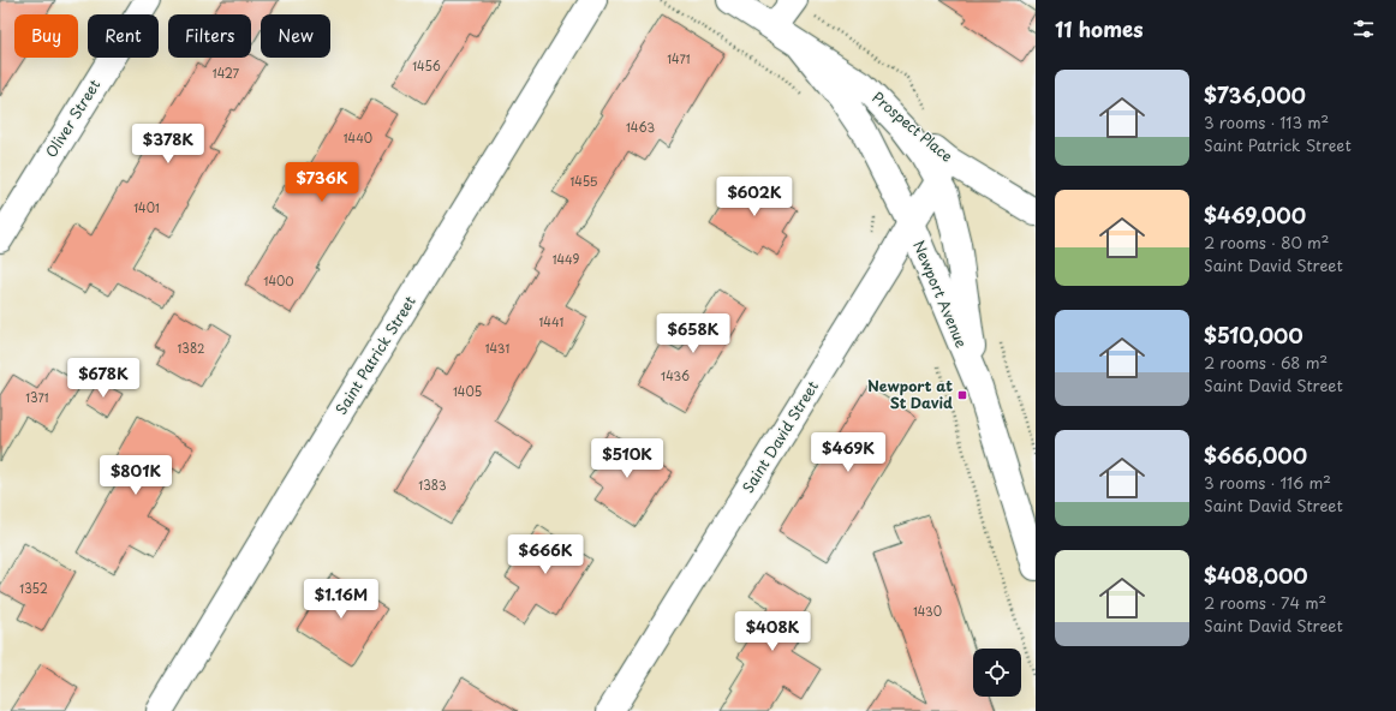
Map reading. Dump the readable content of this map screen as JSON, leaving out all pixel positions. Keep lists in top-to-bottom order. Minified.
{"streets":{"street":["Oliver Street","Prospect Place","Newport Avenue","Saint Patrick Street","Saint David Street"]},"crossings":[["Prospect Place","Saint David Street"],["Newport Avenue","Saint David Street"]],"places":{"transit":["Newport at St David"]},"house_numbers":["1471","1456","1427","1463","1440","1455","1401","1449","1400","1441","1382","1431","1436","1405","1371","1383","1352","1430"],"page":{"heading":"11 homes","chip":["Buy","Rent","Filters","New"],"list":[{"name":"$736,000","note":"3 rooms · 113 m² · Saint Patrick Street"},{"name":"$469,000","note":"2 rooms · 80 m² · Saint David Street"},{"name":"$510,000","note":"2 rooms · 68 m² · Saint David Street"},{"name":"$666,000","note":"3 rooms · 116 m² · Saint David Street"},{"name":"$408,000","note":"2 rooms · 74 m² · Saint David Street"}],"price":["$378K","$736K","$602K","$658K","$678K","$469K","$510K","$801K","$666K","$1.16M","$408K"]}}
